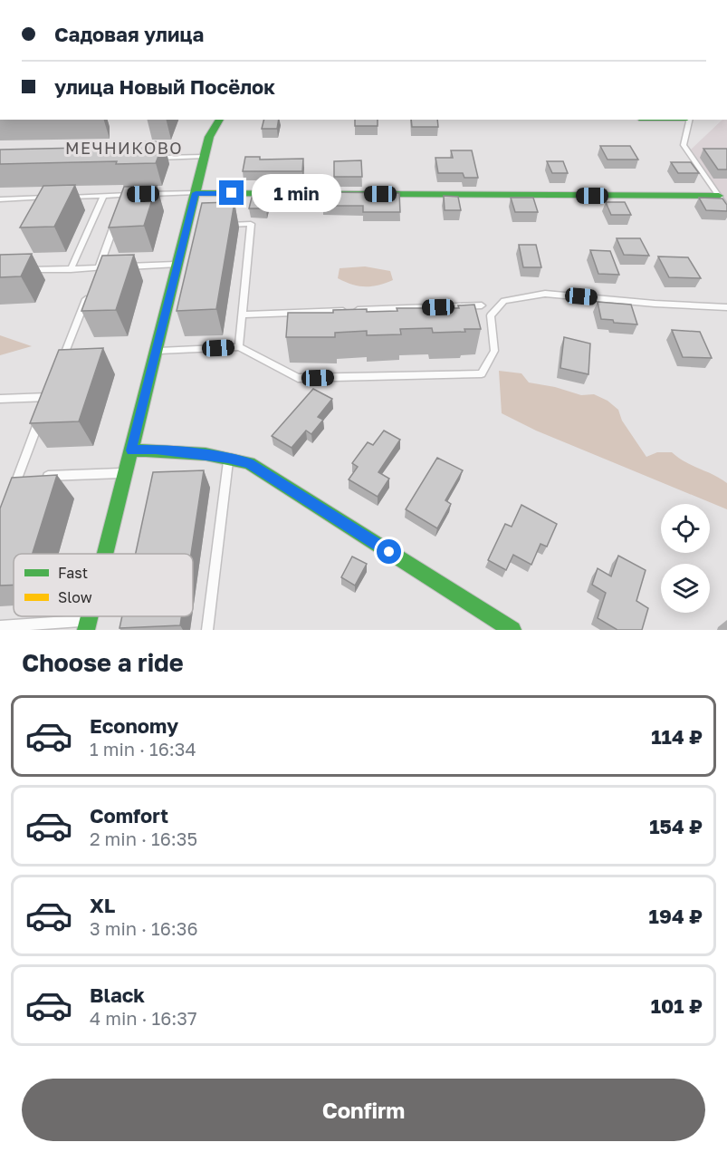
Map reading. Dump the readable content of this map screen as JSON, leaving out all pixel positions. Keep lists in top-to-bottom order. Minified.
{"districts":["МЕЧНИКОВО"],"legend":["Fast","Slow"],"page":{"banner":["Садовая улица","улица Новый Посёлок"],"bubble":"1 min","heading":"Choose a ride","list":[{"name":"Economy","note":"1 min · 16:34","value":"114 ₽"},{"name":"Comfort","note":"2 min · 16:35","value":"154 ₽"},{"name":"XL","note":"3 min · 16:36","value":"194 ₽"},{"name":"Black","note":"4 min · 16:37","value":"101 ₽"}],"buttons":"Confirm"}}
